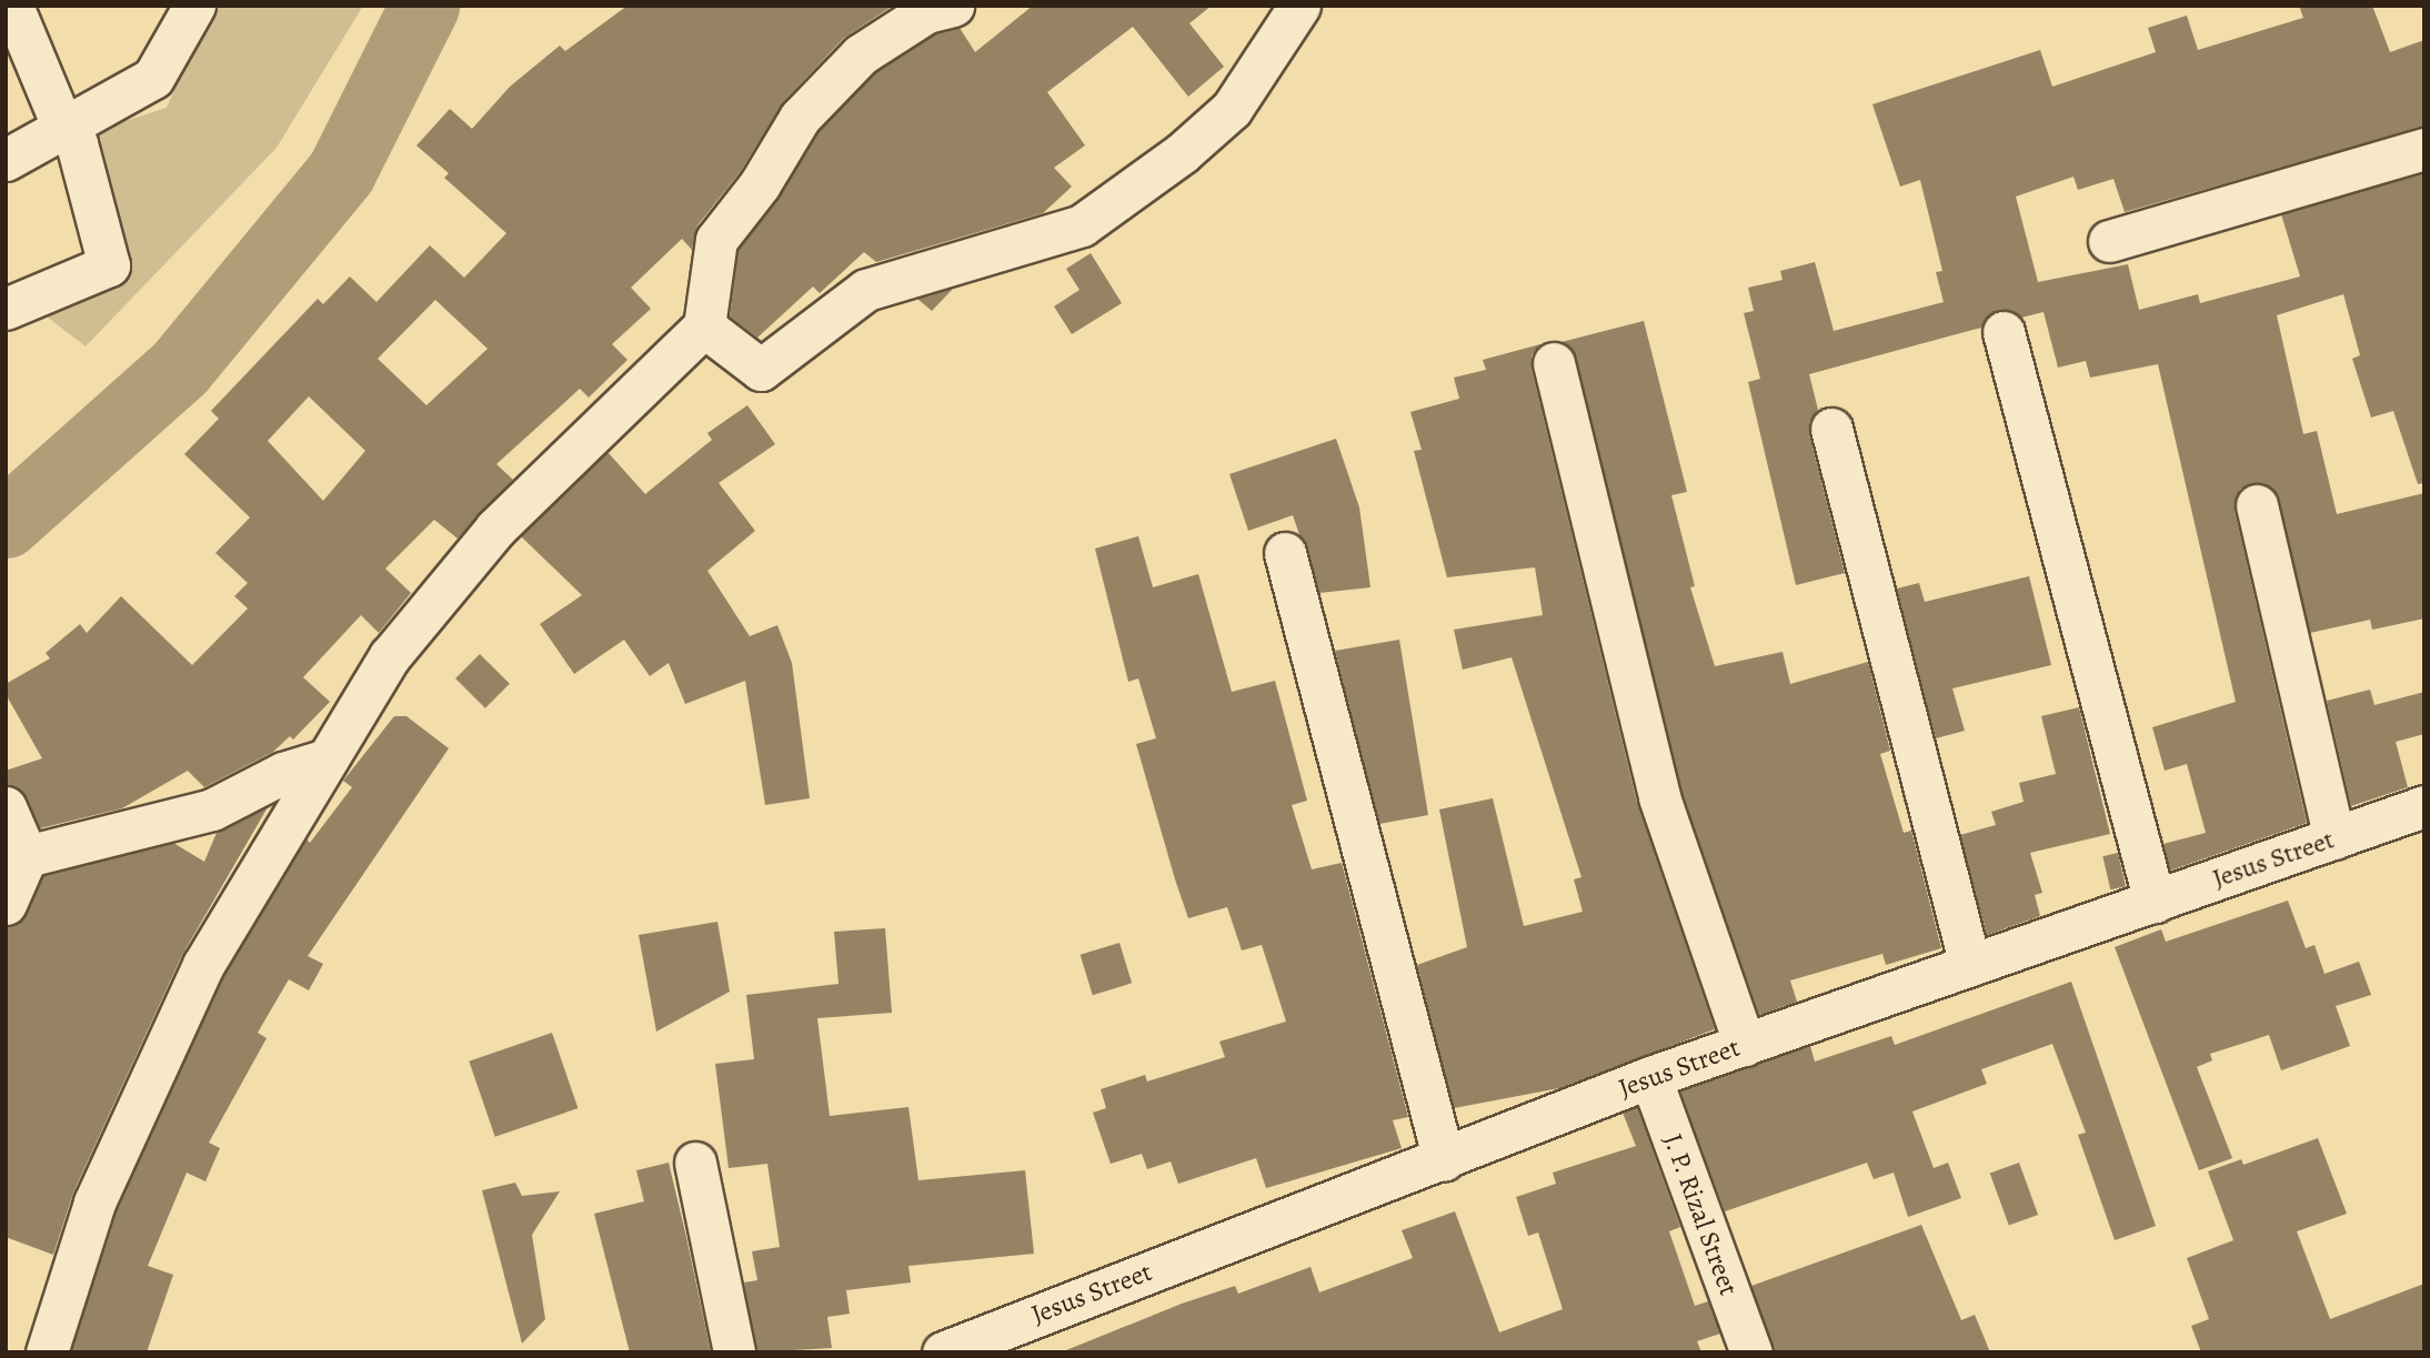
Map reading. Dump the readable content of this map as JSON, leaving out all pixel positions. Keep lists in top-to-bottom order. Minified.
{"streets":{"street":["Jesus Street","J. P. Rizal Street"]},"crossings":[["Jesus Street","J. P. Rizal Street"]]}
